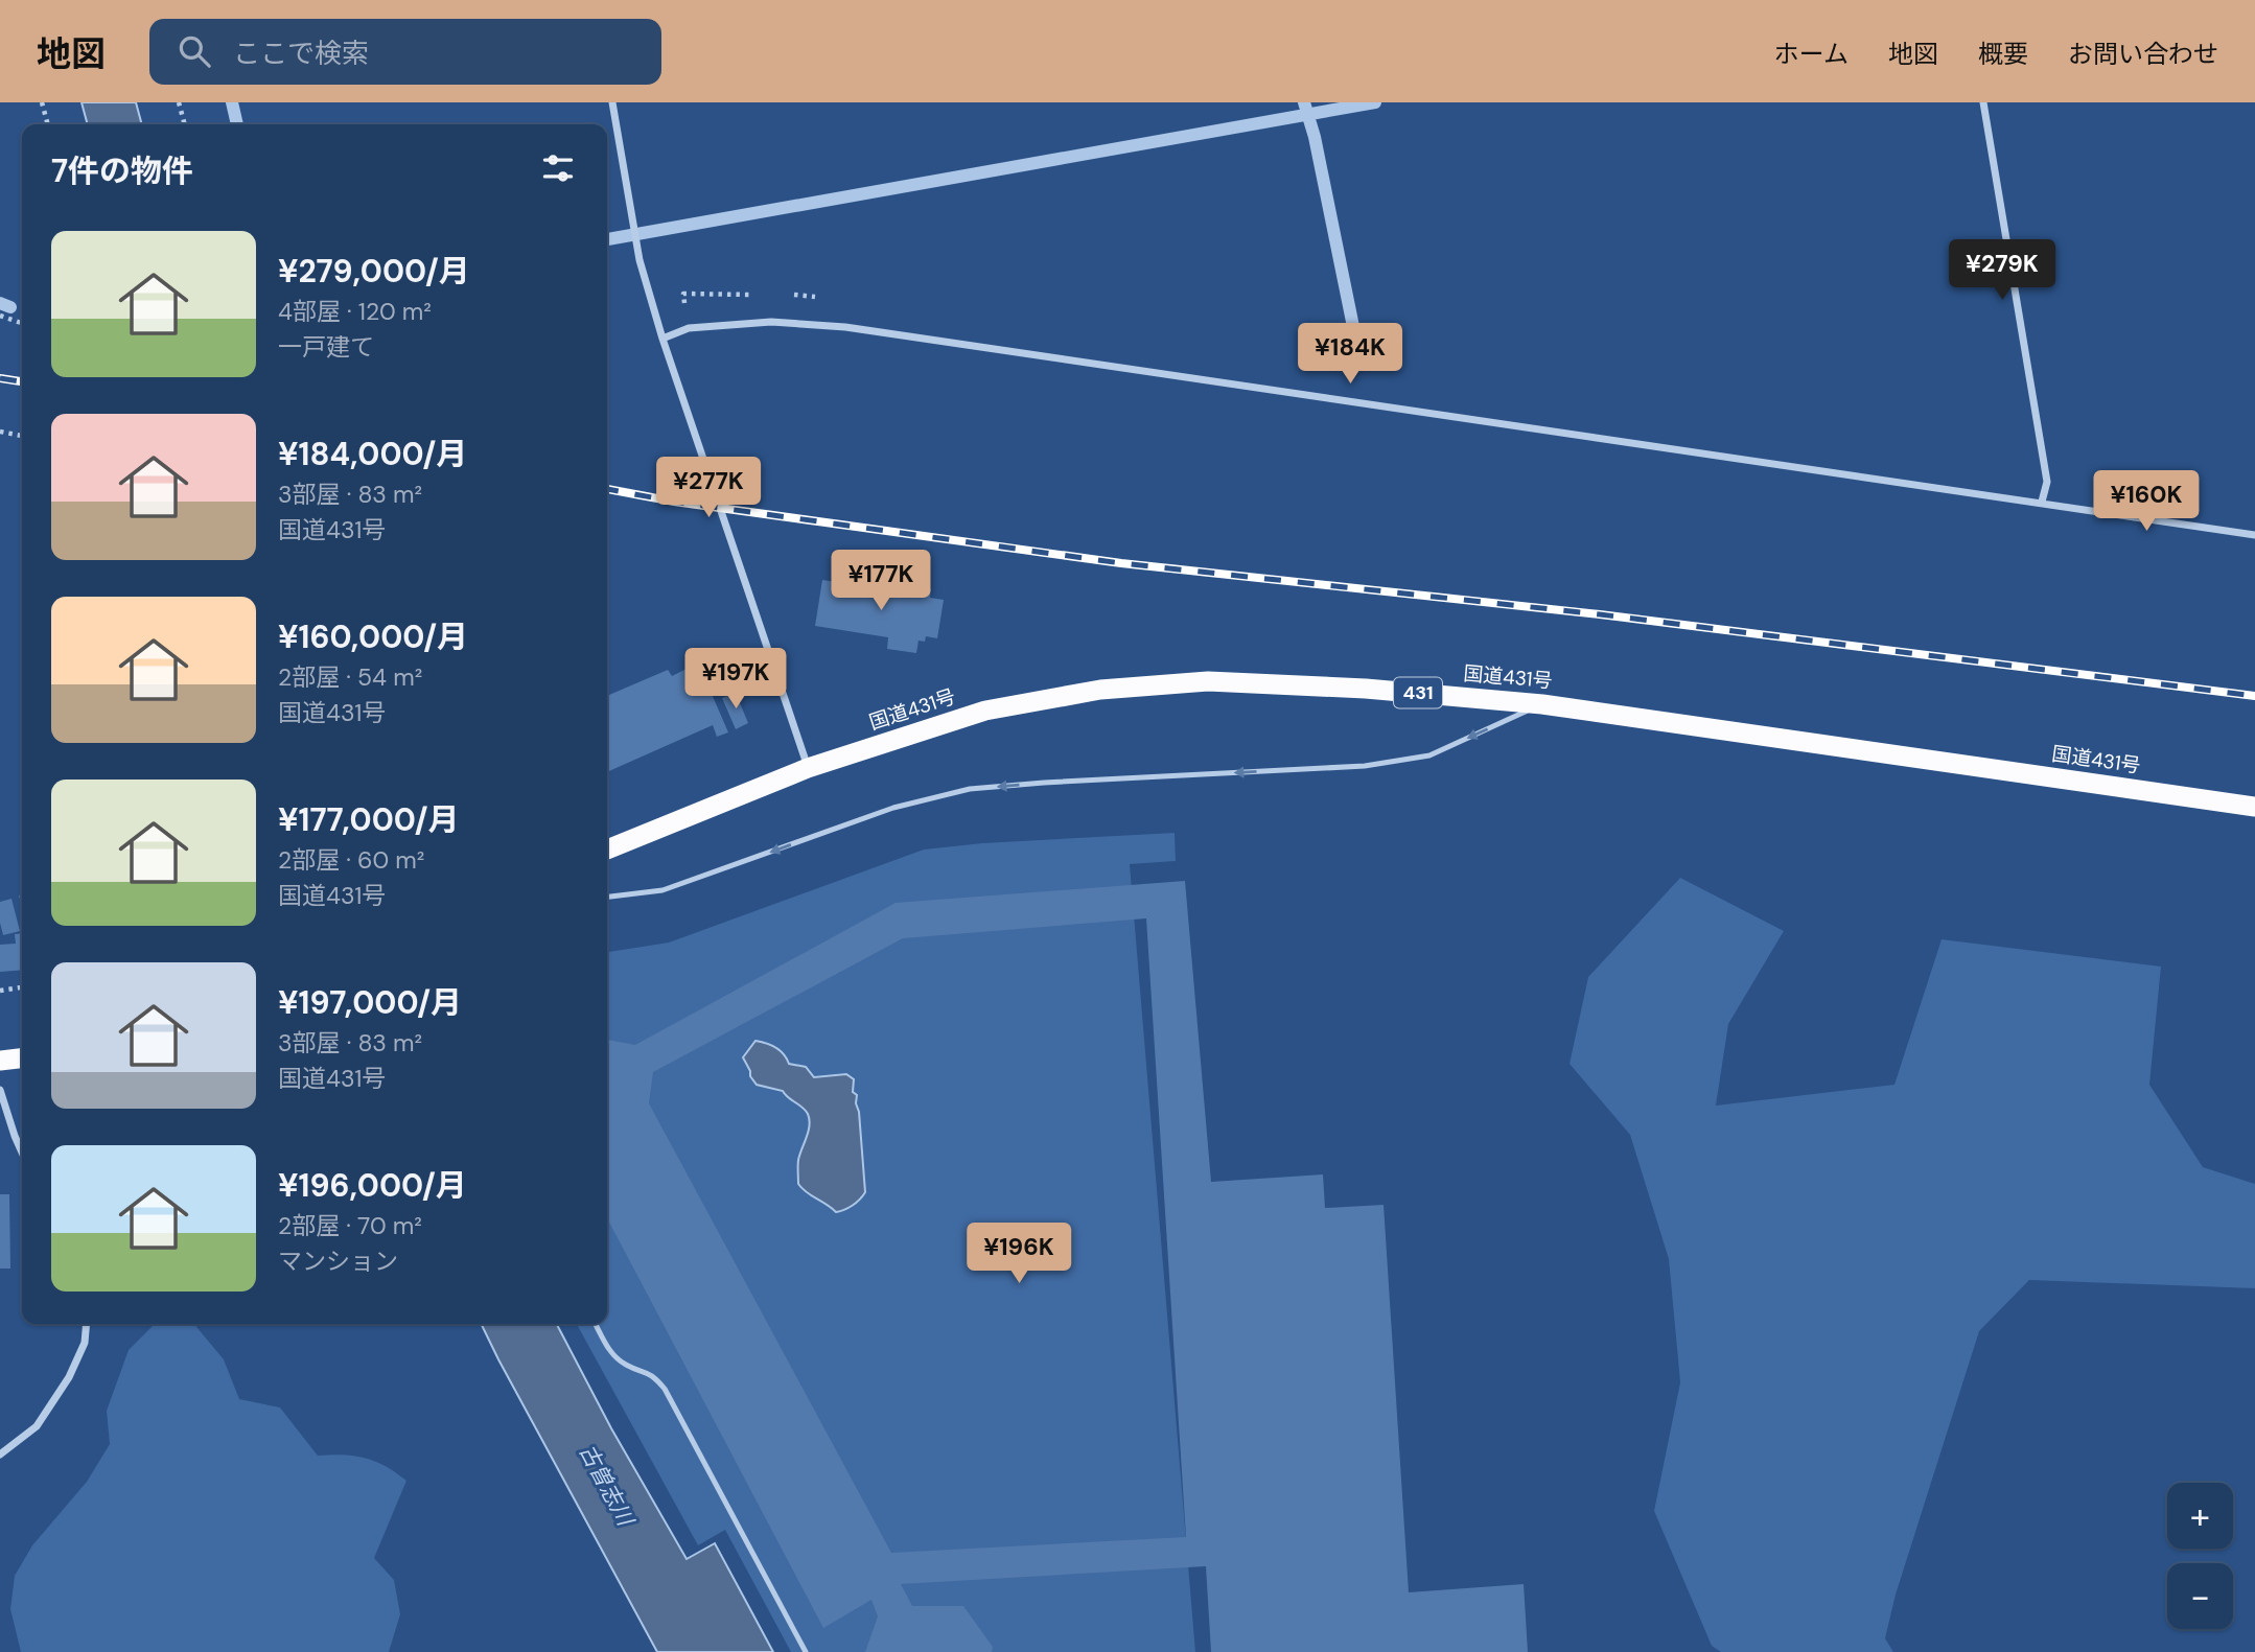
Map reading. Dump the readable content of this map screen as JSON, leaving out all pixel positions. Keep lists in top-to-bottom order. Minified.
{"streets":{"highway":["国道431号","431"]},"water":["古曽志川"],"page":{"header":"地図","search":"ここで検索","nav":["ホーム","地図","概要","お問い合わせ"],"heading":"7件の物件","list":[{"name":"¥279,000/月","note":"4部屋 · 120 m² · 一戸建て"},{"name":"¥184,000/月","note":"3部屋 · 83 m² · 国道431号"},{"name":"¥160,000/月","note":"2部屋 · 54 m² · 国道431号"},{"name":"¥177,000/月","note":"2部屋 · 60 m² · 国道431号"},{"name":"¥197,000/月","note":"3部屋 · 83 m² · 国道431号"},{"name":"¥196,000/月","note":"2部屋 · 70 m² · マンション"}],"price":["¥279K","¥184K","¥277K","¥160K","¥177K","¥197K","¥196K"],"map_buttons":["+","−"]}}
